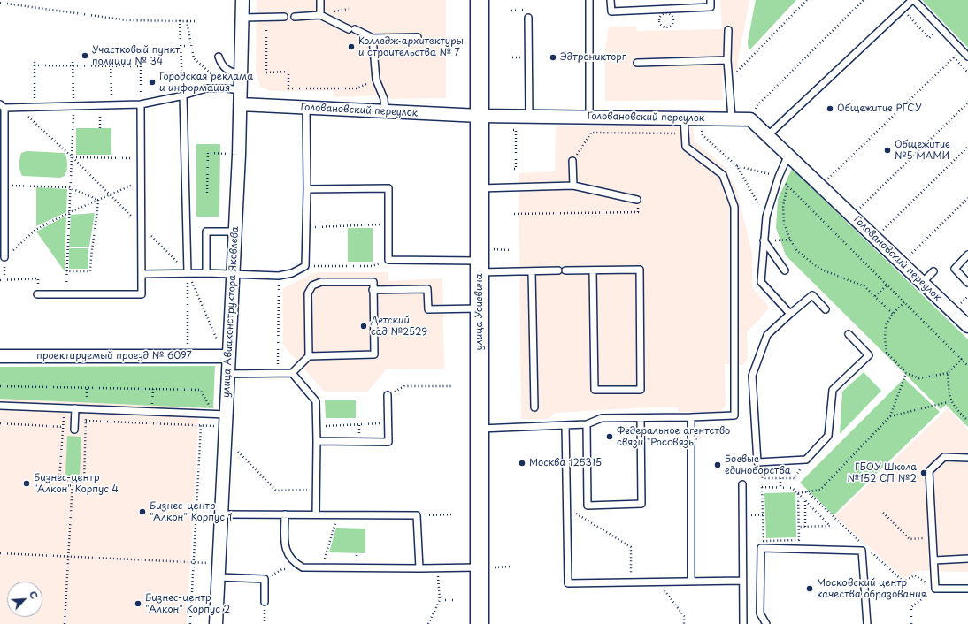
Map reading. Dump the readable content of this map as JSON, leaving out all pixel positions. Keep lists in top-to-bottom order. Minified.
{"streets":{"street":["Головановский переулок","улица Авиаконструктора Яковлева","улица Усиевича","проектируемый проезд № 6097"]},"crossings":[["Головановский переулок","улица Авиаконструктора Яковлева"],["Головановский переулок","улица Усиевича"],["улица Авиаконструктора Яковлева","проектируемый проезд № 6097"]],"places":["Колледж архитектуры и строительства № 7","Участковый пункт полиции № 34","Эдтроникторг","Городская реклама и информация","Общежитие РГСУ","Общежитие №5 МАМИ","Детский сад №2529","Федеральное агентство связи \"Россвязь\"","Москва 125315","Боевые единоборства","ГБОУ Школа №152 СП №2","Бизнес-центр \"Алкон\" Корпус 4","Бизнес-центр \"Алкон\" Корпус 1","Московский центр качества образования","Бизнес-центр \"Алкон\" Корпус 2"],"north":"top right"}
